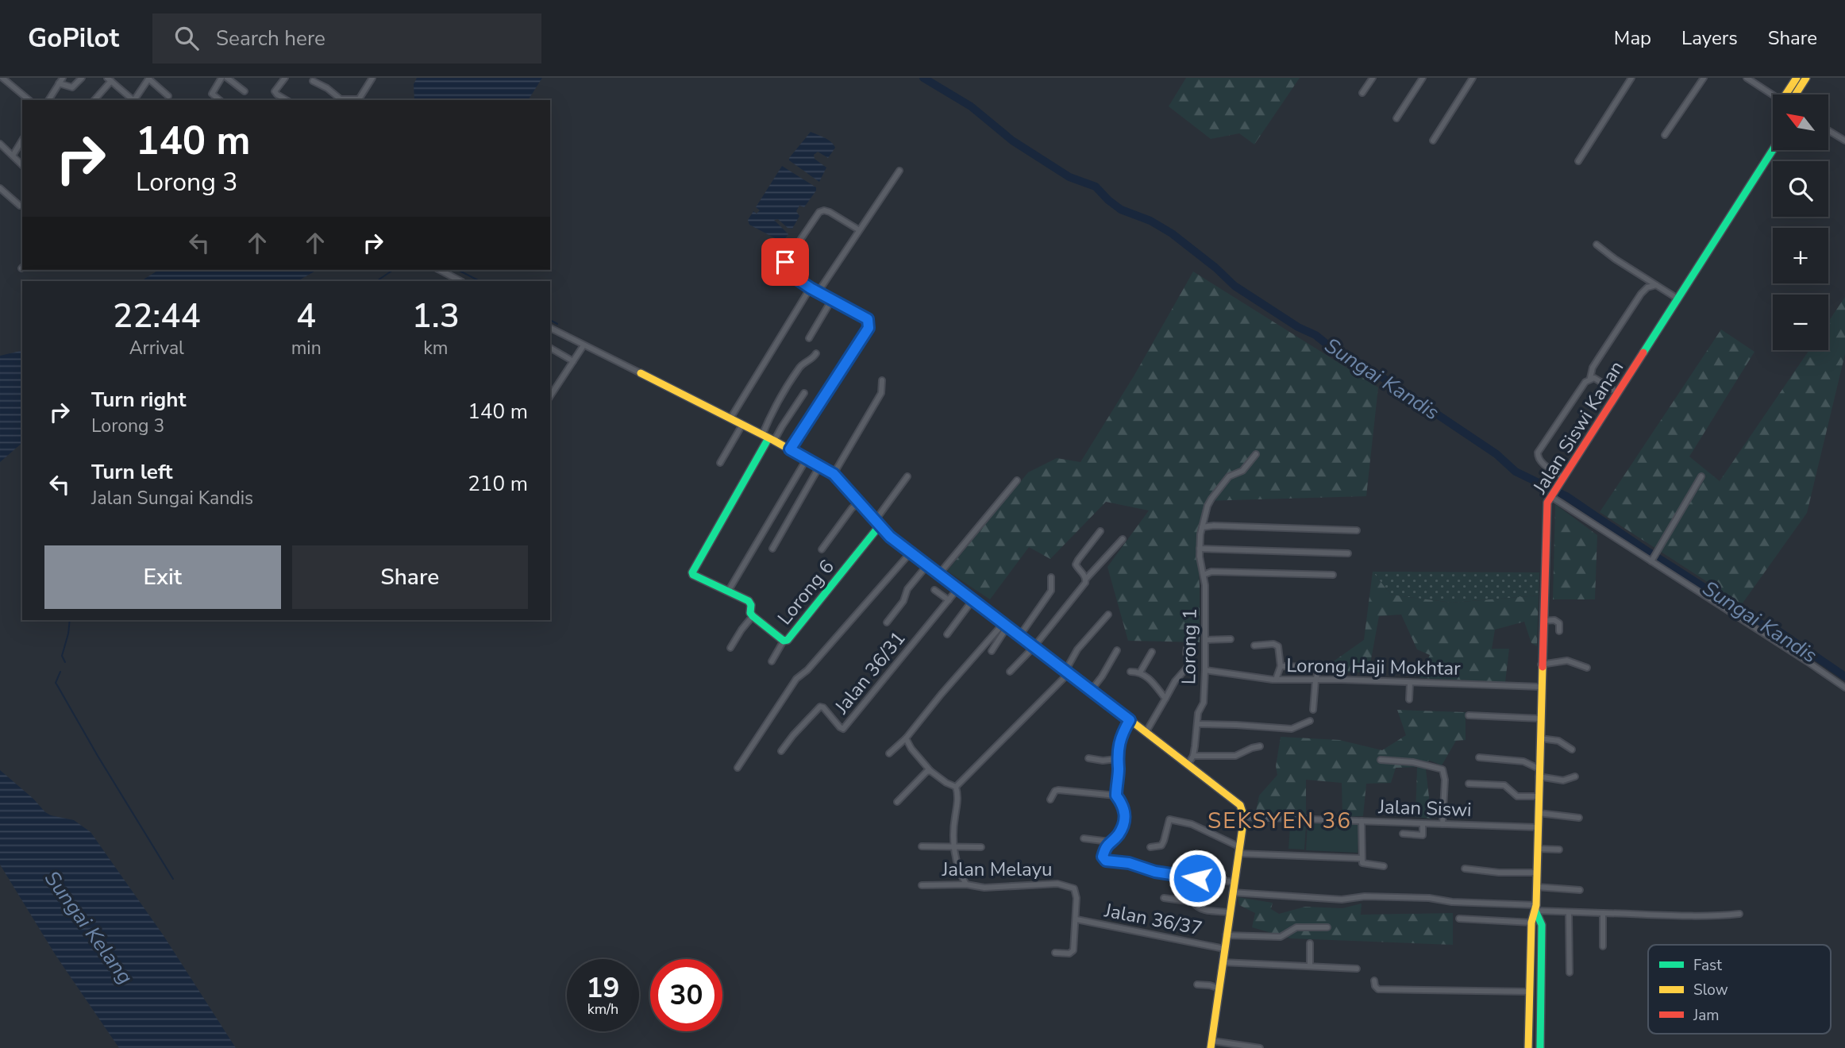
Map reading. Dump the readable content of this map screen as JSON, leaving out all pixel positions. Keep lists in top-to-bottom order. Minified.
{"streets":{"street":["Jalan Siswi Kanan","Lorong 6","Lorong 1","Lorong Haji Mokhtar","Jalan 36/31","Jalan Siswi","Jalan Melayu","Jalan 36/37"]},"crossings":[["Jalan Siswi Kanan","Lorong Haji Mokhtar"],["Jalan Siswi Kanan","Jalan Siswi"],["Lorong 1","Lorong Haji Mokhtar"],["Jalan Melayu","Jalan 36/37"]],"districts":["SEKSYEN 36"],"water":["Sungai Kandis","Sungai Kelang"],"legend":["Fast","Slow","Jam"],"north":"top left","page":{"header":"GoPilot","search":"Search here","nav":["Map","Layers","Share"],"map_buttons":["+","−"],"turn":["140 m","Lorong 3"],"eta":["22:44","Arrival","4","min","1.3","km"],"list":[{"name":"Turn right","note":"Lorong 3","value":"140 m"},{"name":"Turn left","note":"Jalan Sungai Kandis","value":"210 m"}],"buttons":["Exit","Share"],"speed":"19 km/h","limit":"30"}}
